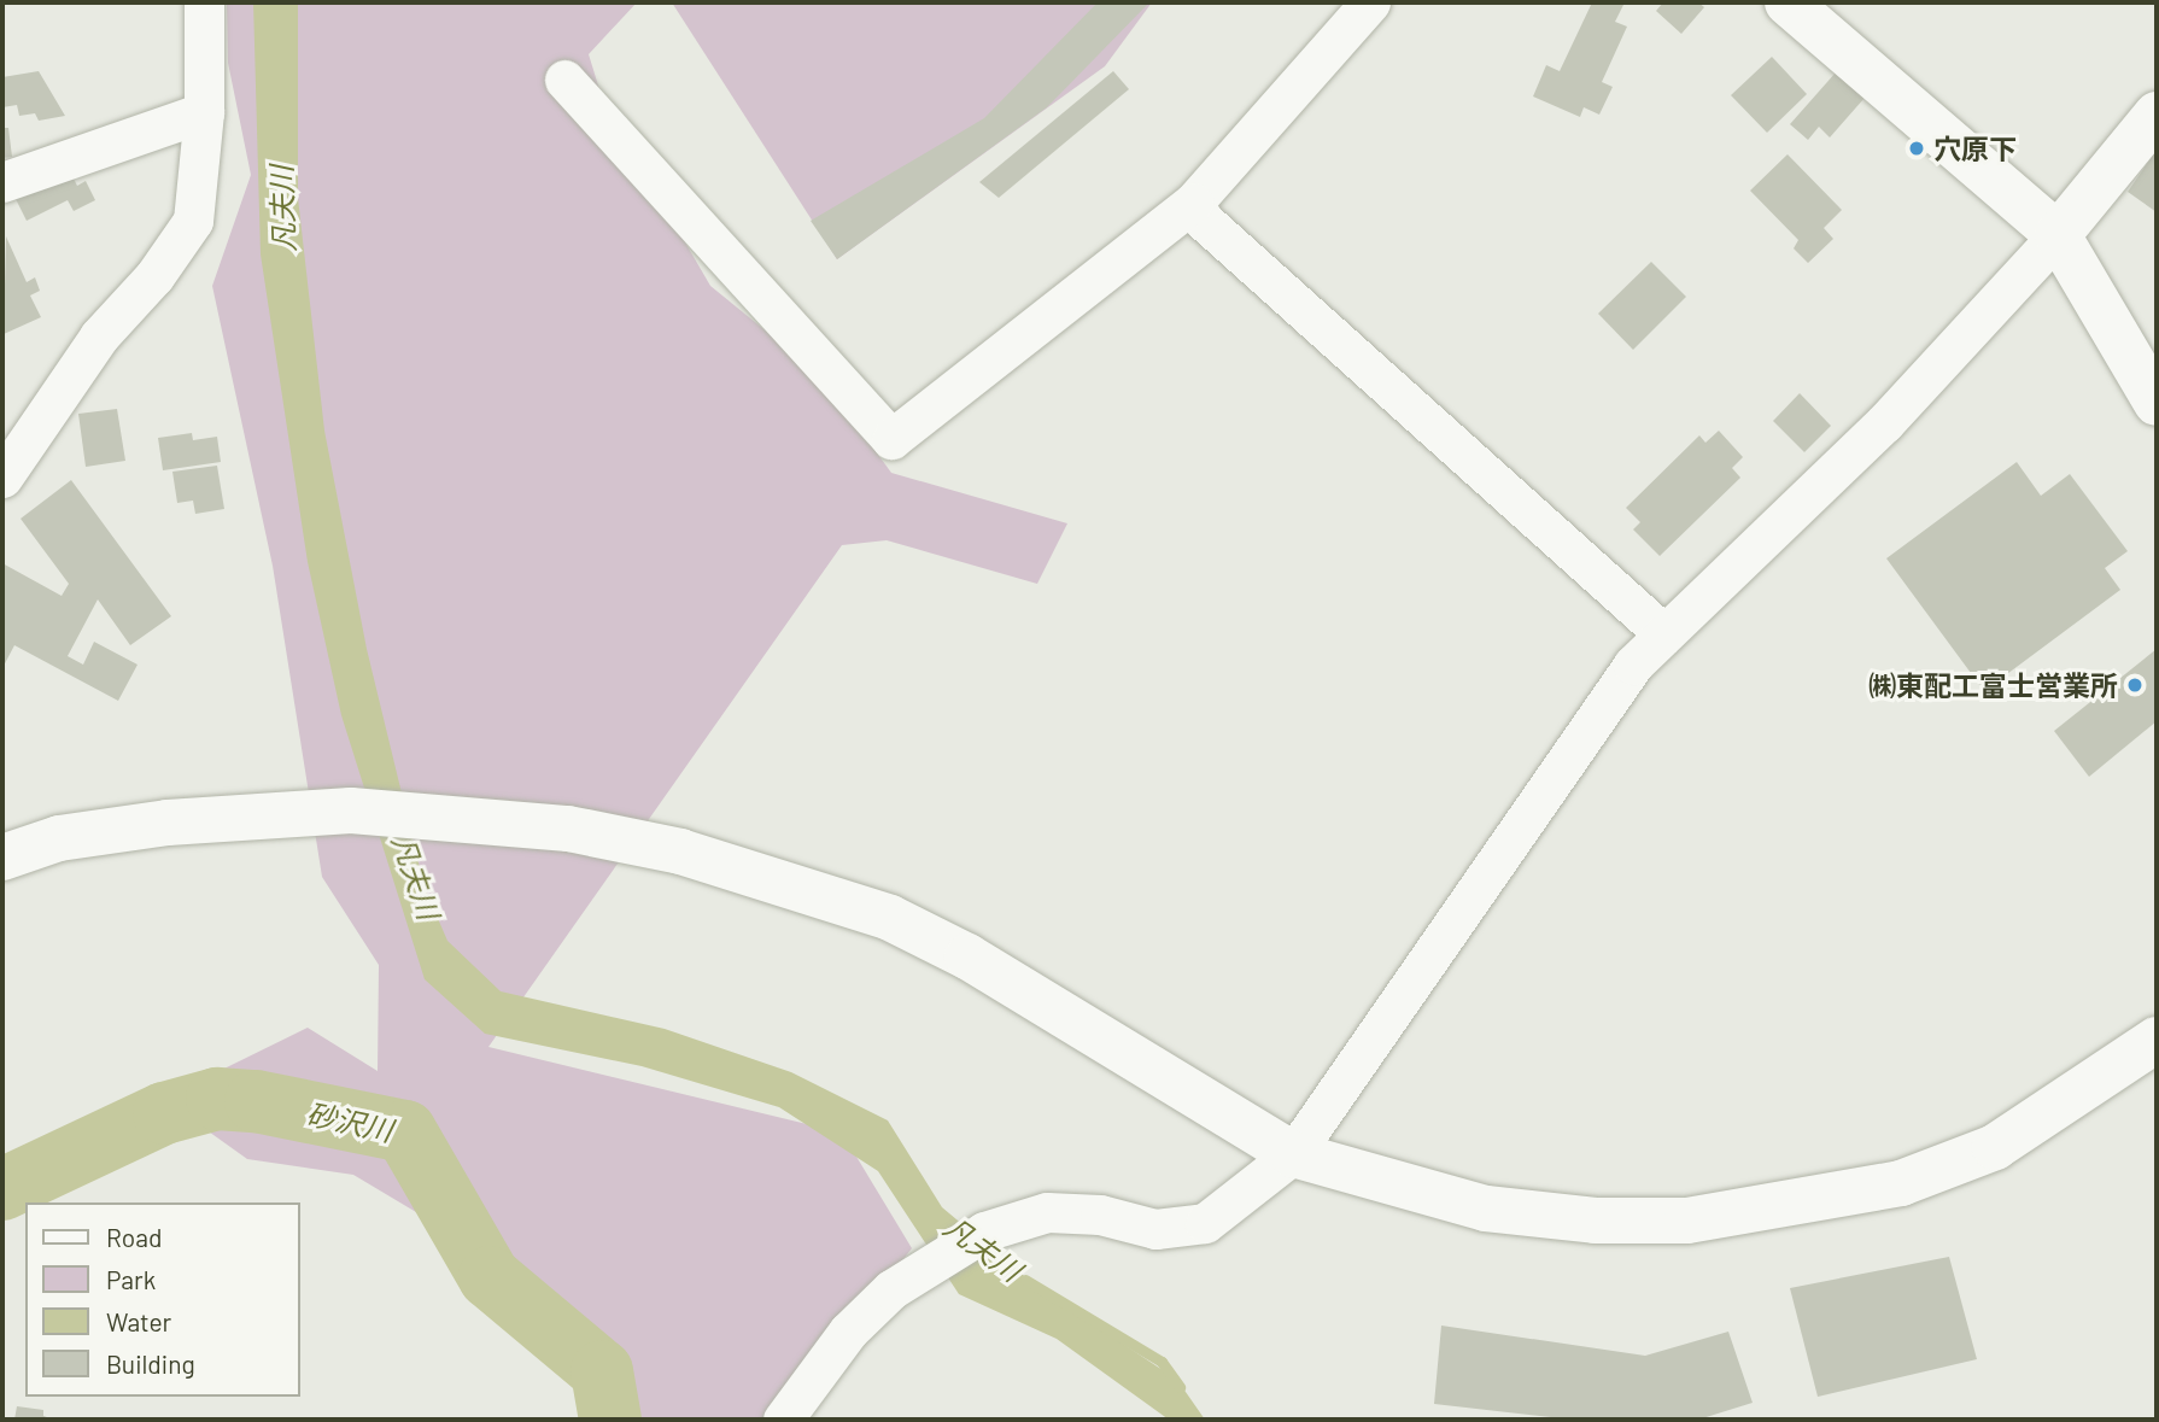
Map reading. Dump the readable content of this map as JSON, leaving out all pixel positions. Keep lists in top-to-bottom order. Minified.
{"water":["凡夫川","砂沢川"],"places":["穴原下","㈱東配工富士営業所"],"legend":["Road","Park","Water","Building"]}
